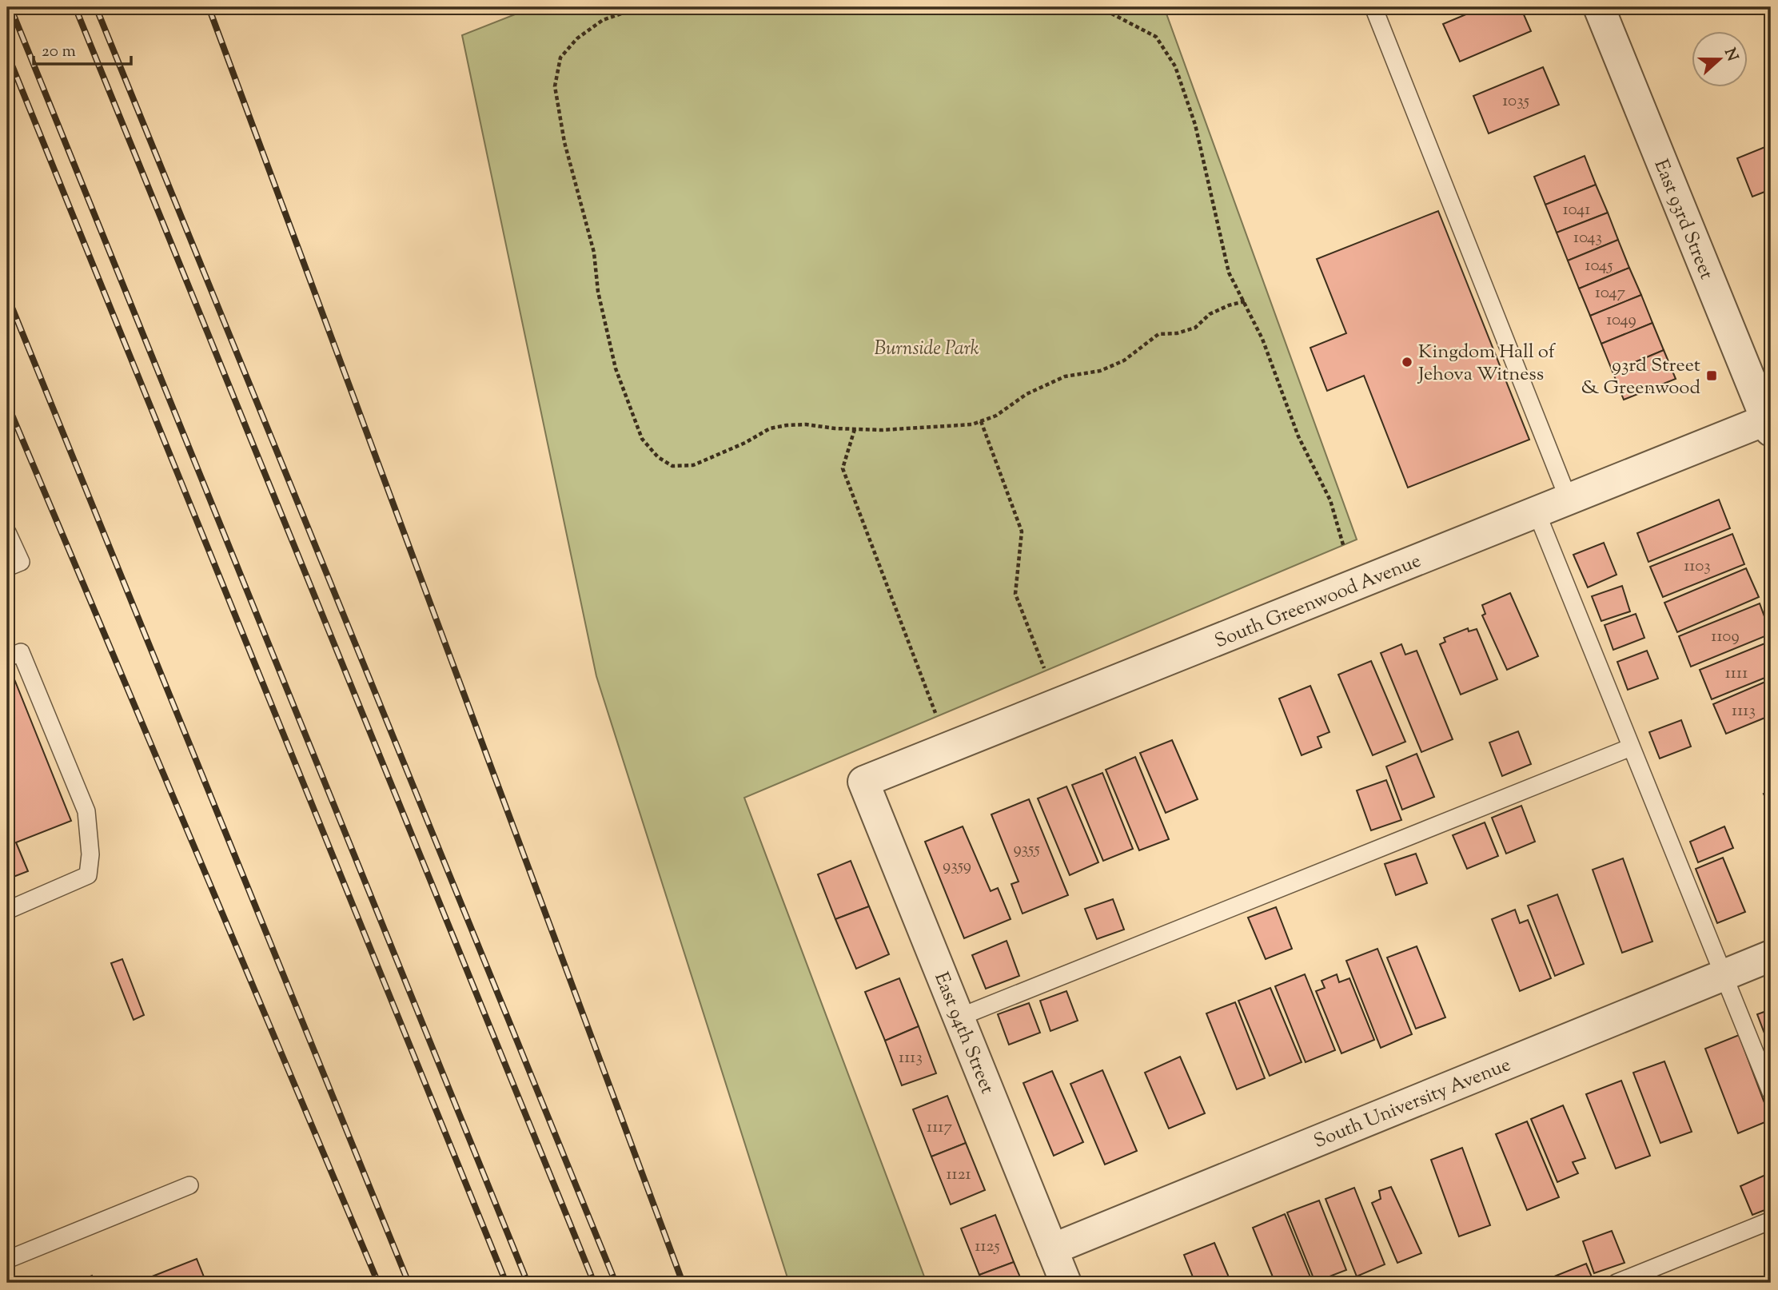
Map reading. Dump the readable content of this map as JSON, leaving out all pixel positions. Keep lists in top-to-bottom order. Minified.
{"streets":{"street":["East 93rd Street","South Greenwood Avenue","East 94th Street","South University Avenue"]},"crossings":[["East 93rd Street","South Greenwood Avenue"],["South Greenwood Avenue","East 94th Street"],["East 94th Street","South University Avenue"]],"parks":["Burnside Park"],"places":{"other":["Kingdom Hall of Jehova Witness"],"transit":["93rd Street & Greenwood"]},"house_numbers":["1035","1041","1043","1045","1047","1049","1103","1109","1111","1113","9355","9359","1113","1117","1121","1125"],"scale_bar":"20 m","north":"right"}
